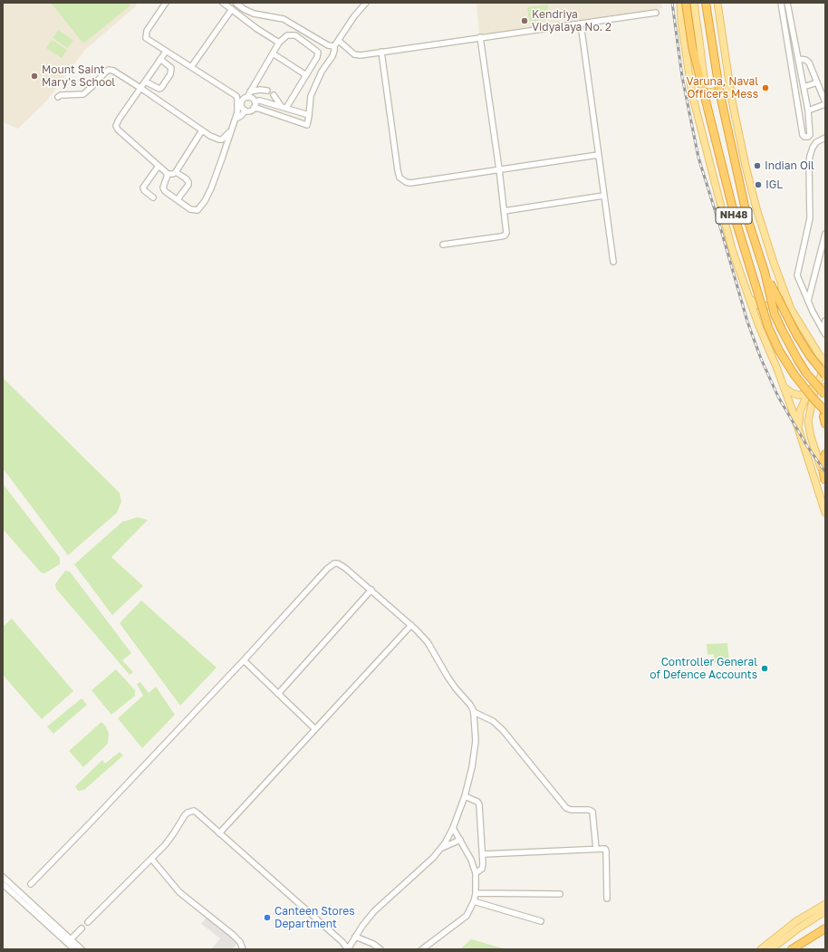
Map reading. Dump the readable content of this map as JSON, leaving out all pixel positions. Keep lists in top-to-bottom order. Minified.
{"streets":{"highway":["NH48"]},"places":["Kendriya Vidyalaya No. 2","Mount Saint Mary's School","Varuna, Naval Officers Mess","Indian Oil","IGL","Controller General of Defence Accounts","Canteen Stores Department"]}
